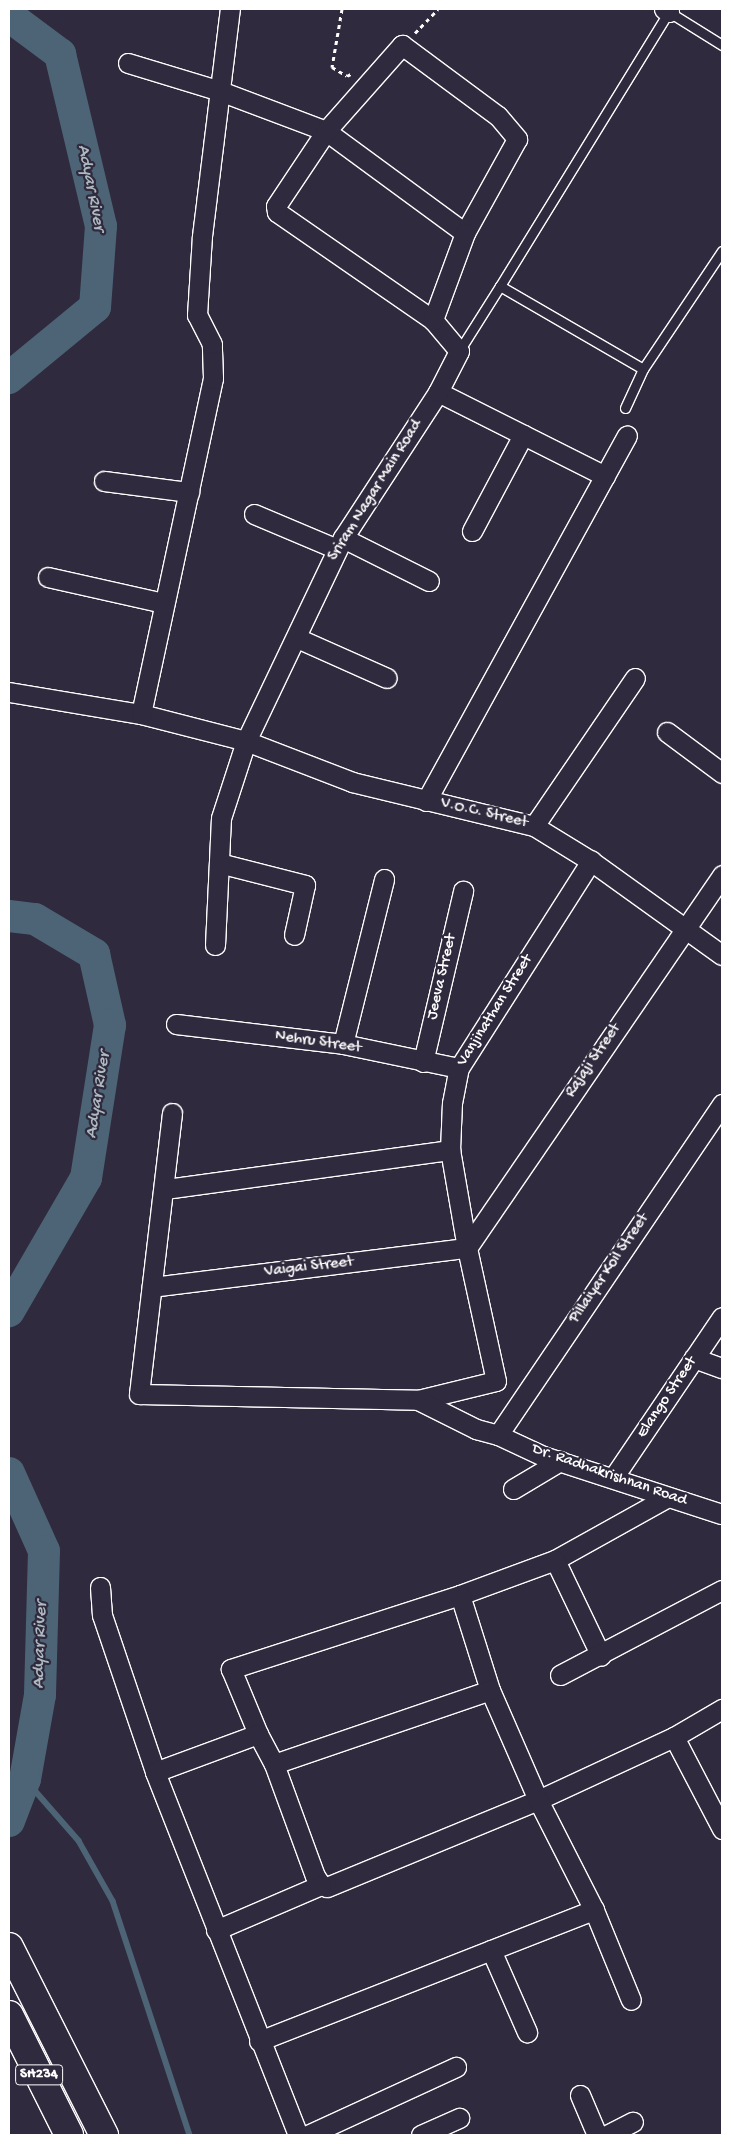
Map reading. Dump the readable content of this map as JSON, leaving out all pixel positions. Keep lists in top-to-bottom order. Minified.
{"streets":{"main road":["SH234"],"street":["Sriram Nagar Main Road","V.O.C. Street","Jeeva Street","Vanjinathan Street","Nehru Street","Rajaji Street","Vaigai Street","Pillaiyar Koil Street","Elango Street","Dr. Radhakrishnan Road"]},"crossings":[["Sriram Nagar Main Road","V.O.C. Street"],["V.O.C. Street","Vanjinathan Street"],["V.O.C. Street","Rajaji Street"],["Jeeva Street","Nehru Street"],["Vanjinathan Street","Nehru Street"],["Vanjinathan Street","Rajaji Street"],["Vanjinathan Street","Vaigai Street"],["Vanjinathan Street","Dr. Radhakrishnan Road"],["Rajaji Street","Vaigai Street"],["Pillaiyar Koil Street","Dr. Radhakrishnan Road"],["Elango Street","Dr. Radhakrishnan Road"]],"water":["Adyar River"]}
